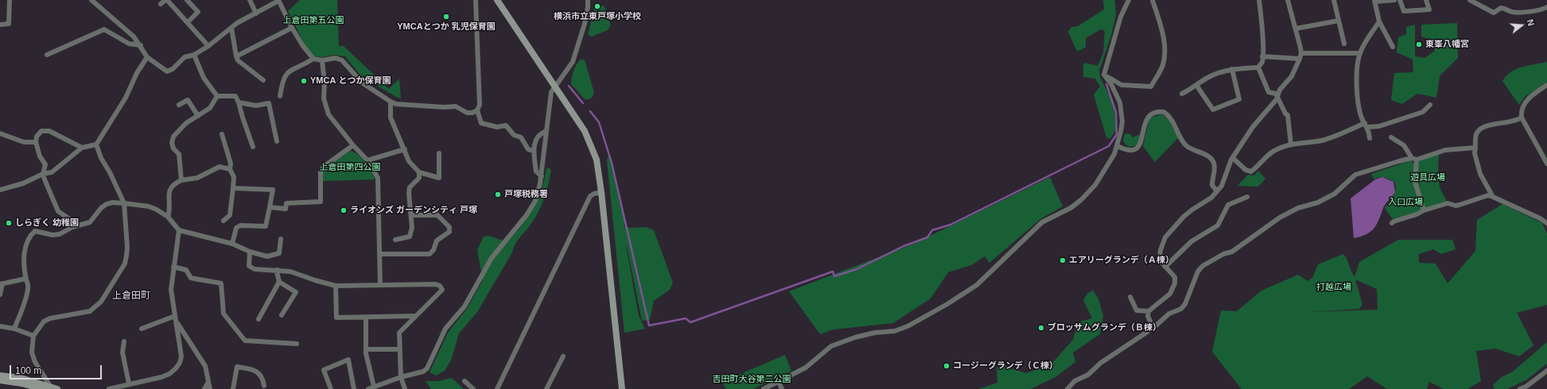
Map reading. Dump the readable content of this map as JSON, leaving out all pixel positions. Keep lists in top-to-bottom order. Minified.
{"districts":["上倉田町"],"parks":["上倉田第五公園","上倉田第四公園","遊具広場","入口広場","打越広場","吉田町大谷第二公園"],"places":["横浜市立東戸塚小学校","YMCAとつか 乳児保育園","東峯八幡宮","YMCA とつか保育園","戸塚税務署","ライオンズ ガーデンシティ 戸塚","しらぎく 幼稚園","エアリーグランデ（Ａ棟）","ブロッサムグランデ（Ｂ棟）","コージーグランデ（Ｃ棟）"],"scale_bar":"100 m","north":"right"}
